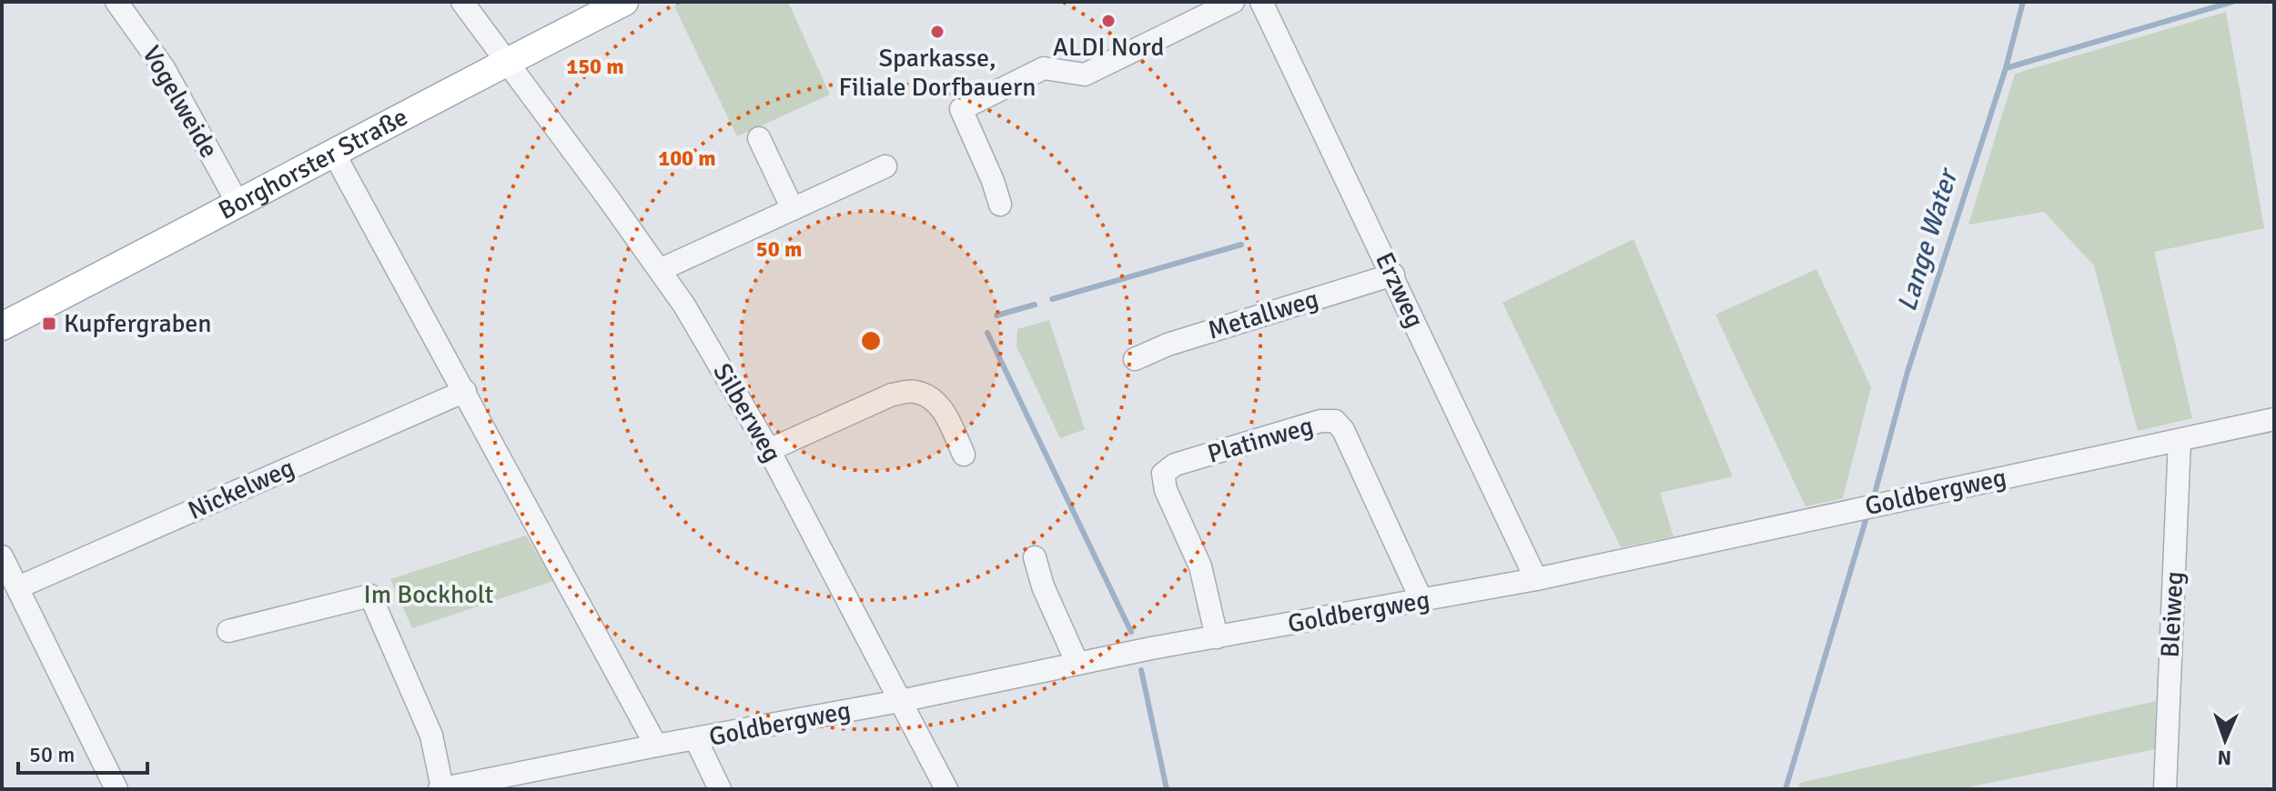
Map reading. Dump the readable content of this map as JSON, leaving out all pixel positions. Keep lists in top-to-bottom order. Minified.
{"streets":{"main road":["Borghorster Straße"],"street":["Vogelweide","Erzweg","Metallweg","Silberweg","Platinweg","Nickelweg","Goldbergweg","Bleiweg"]},"crossings":[["Vogelweide","Borghorster Straße"],["Borghorster Straße","Silberweg"],["Erzweg","Metallweg"],["Erzweg","Goldbergweg"],["Silberweg","Goldbergweg"],["Platinweg","Goldbergweg"],["Goldbergweg","Bleiweg"]],"water":["Lange Water"],"parks":["Im Bockholt"],"places":{"other":["ALDI Nord","Sparkasse, Filiale Dorfbauern"],"transit":["Kupfergraben"]},"scale_bar":"50 m","north":"bottom","rings":["150 m","100 m","50 m"]}
